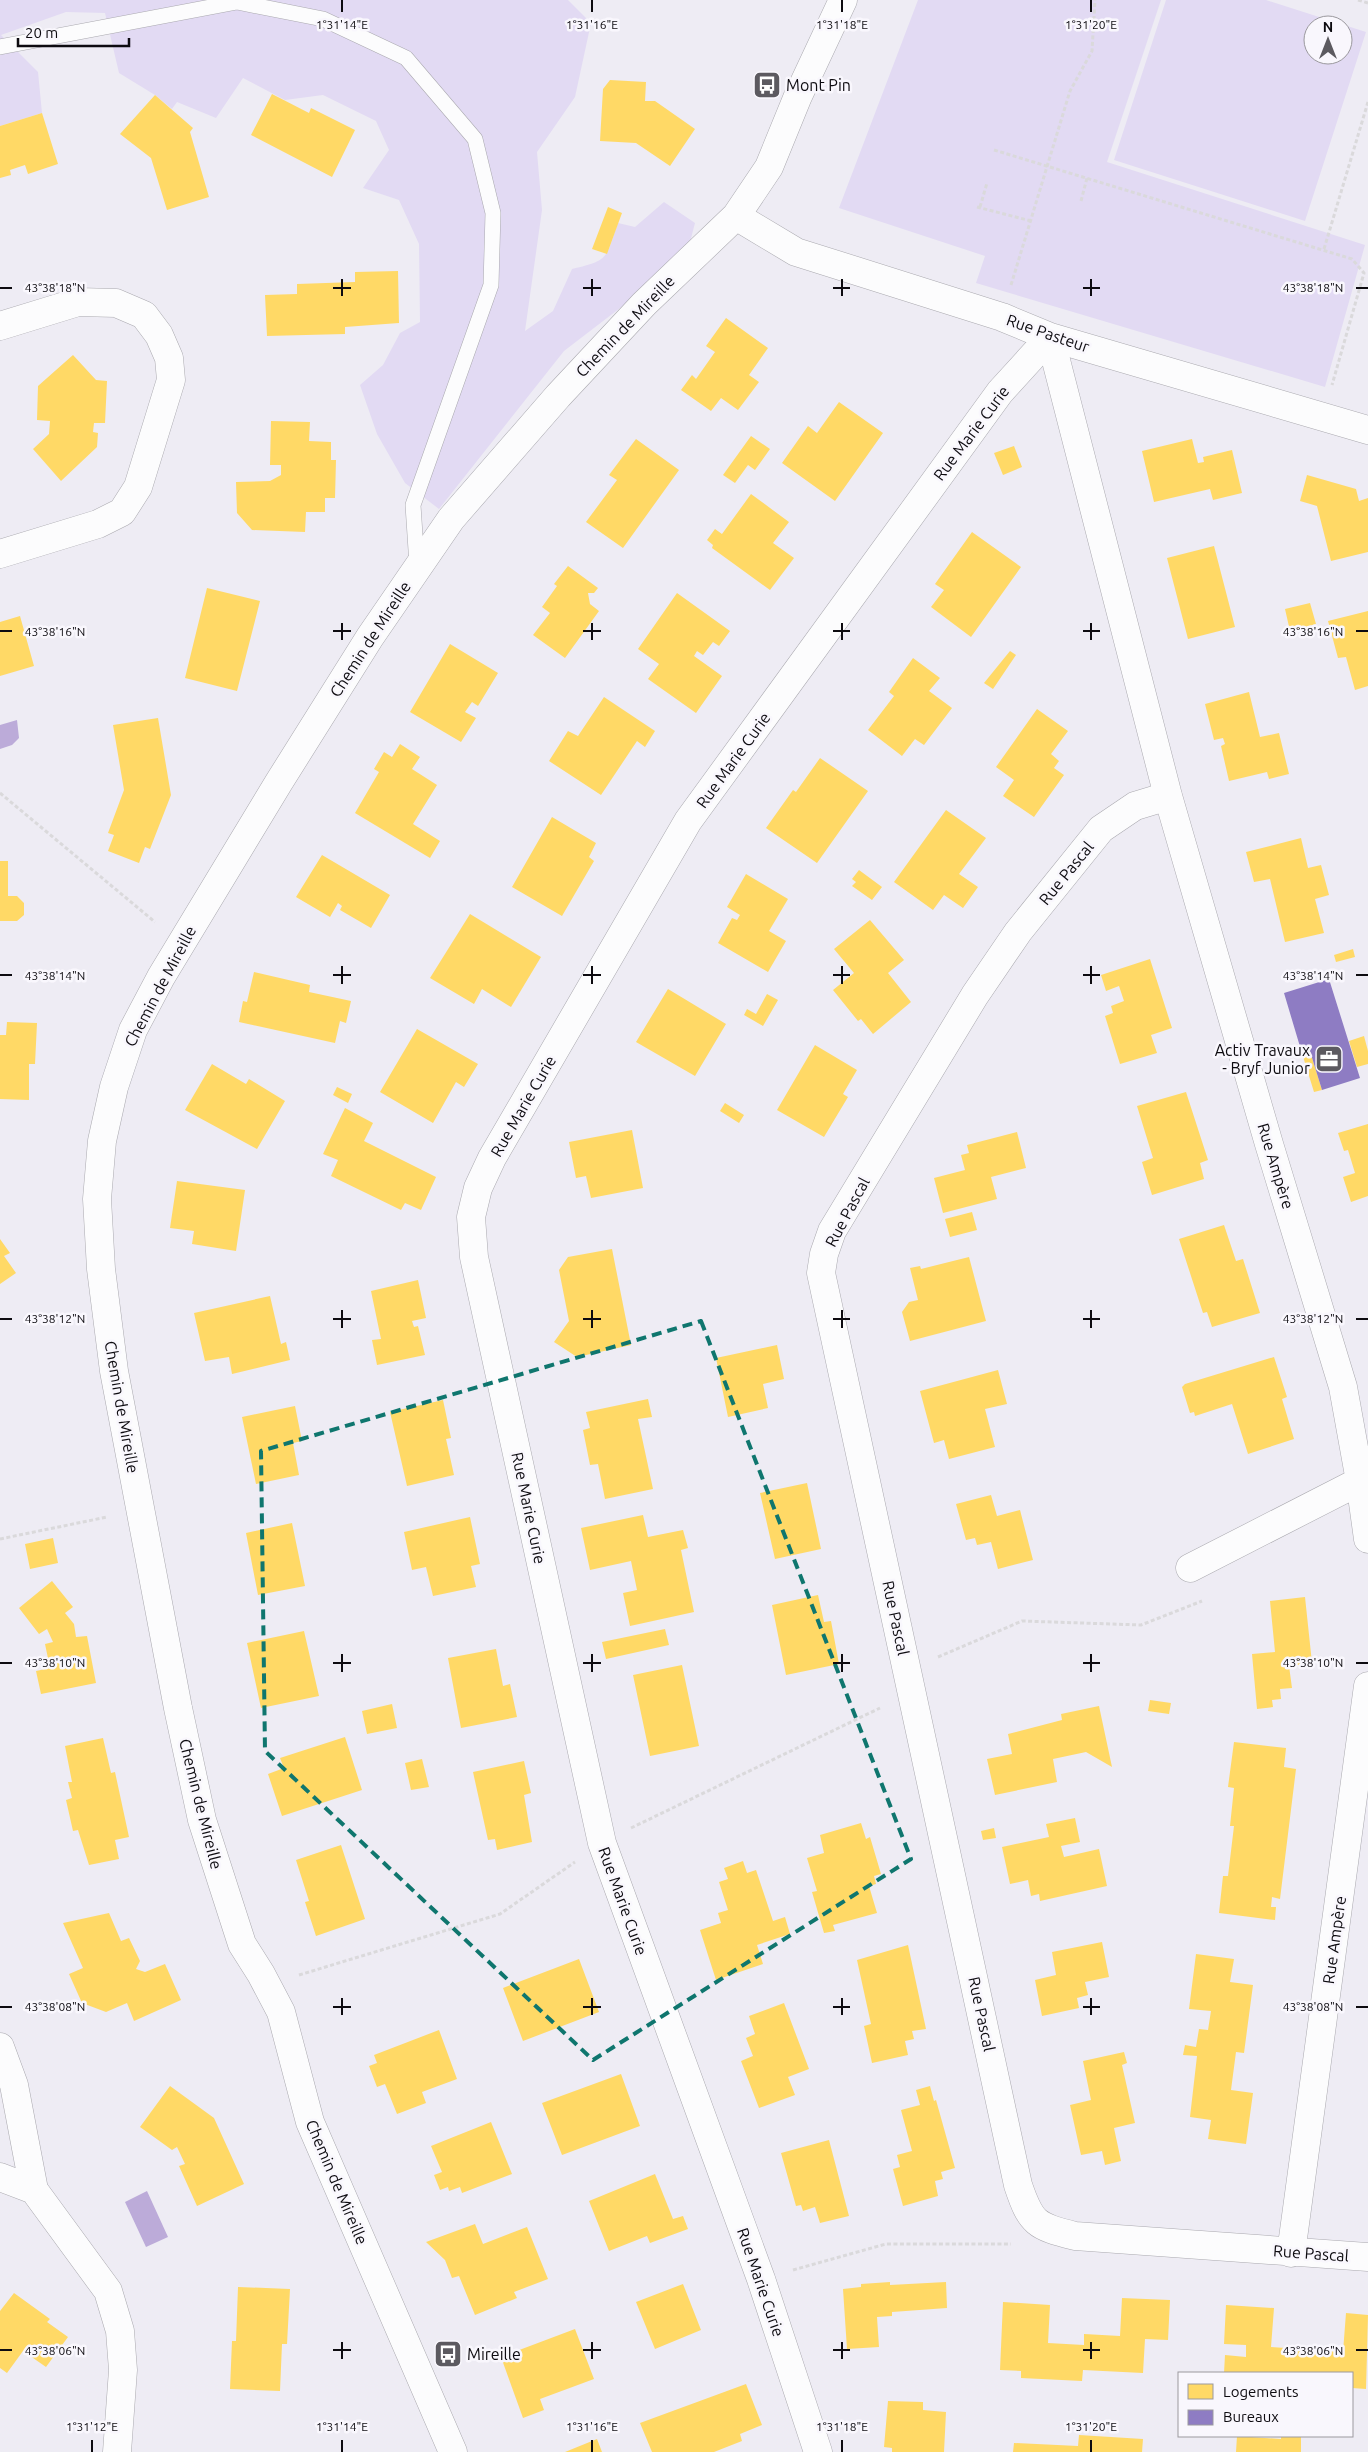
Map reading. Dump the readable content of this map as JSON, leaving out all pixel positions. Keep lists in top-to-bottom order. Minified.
{"streets":{"street":["Chemin de Mireille","Rue Pasteur","Rue Marie Curie","Rue Pascal","Rue Ampère"]},"crossings":[["Chemin de Mireille","Rue Pasteur"],["Rue Pasteur","Rue Marie Curie"],["Rue Pascal","Rue Ampère"]],"places":{"bus stop":["Mont Pin","Mireille"],"office":["Activ Travaux - Bryf Junior"]},"legend":["Logements","Bureaux"],"scale_bar":"20 m","north":"top","coordinates":["1°31'14\"E","1°31'16\"E","1°31'18\"E","1°31'20\"E","43°38'18\"N","43°38'16\"N","43°38'14\"N","43°38'12\"N","43°38'10\"N","43°38'08\"N","43°38'06\"N","1°31'12\"E"]}
